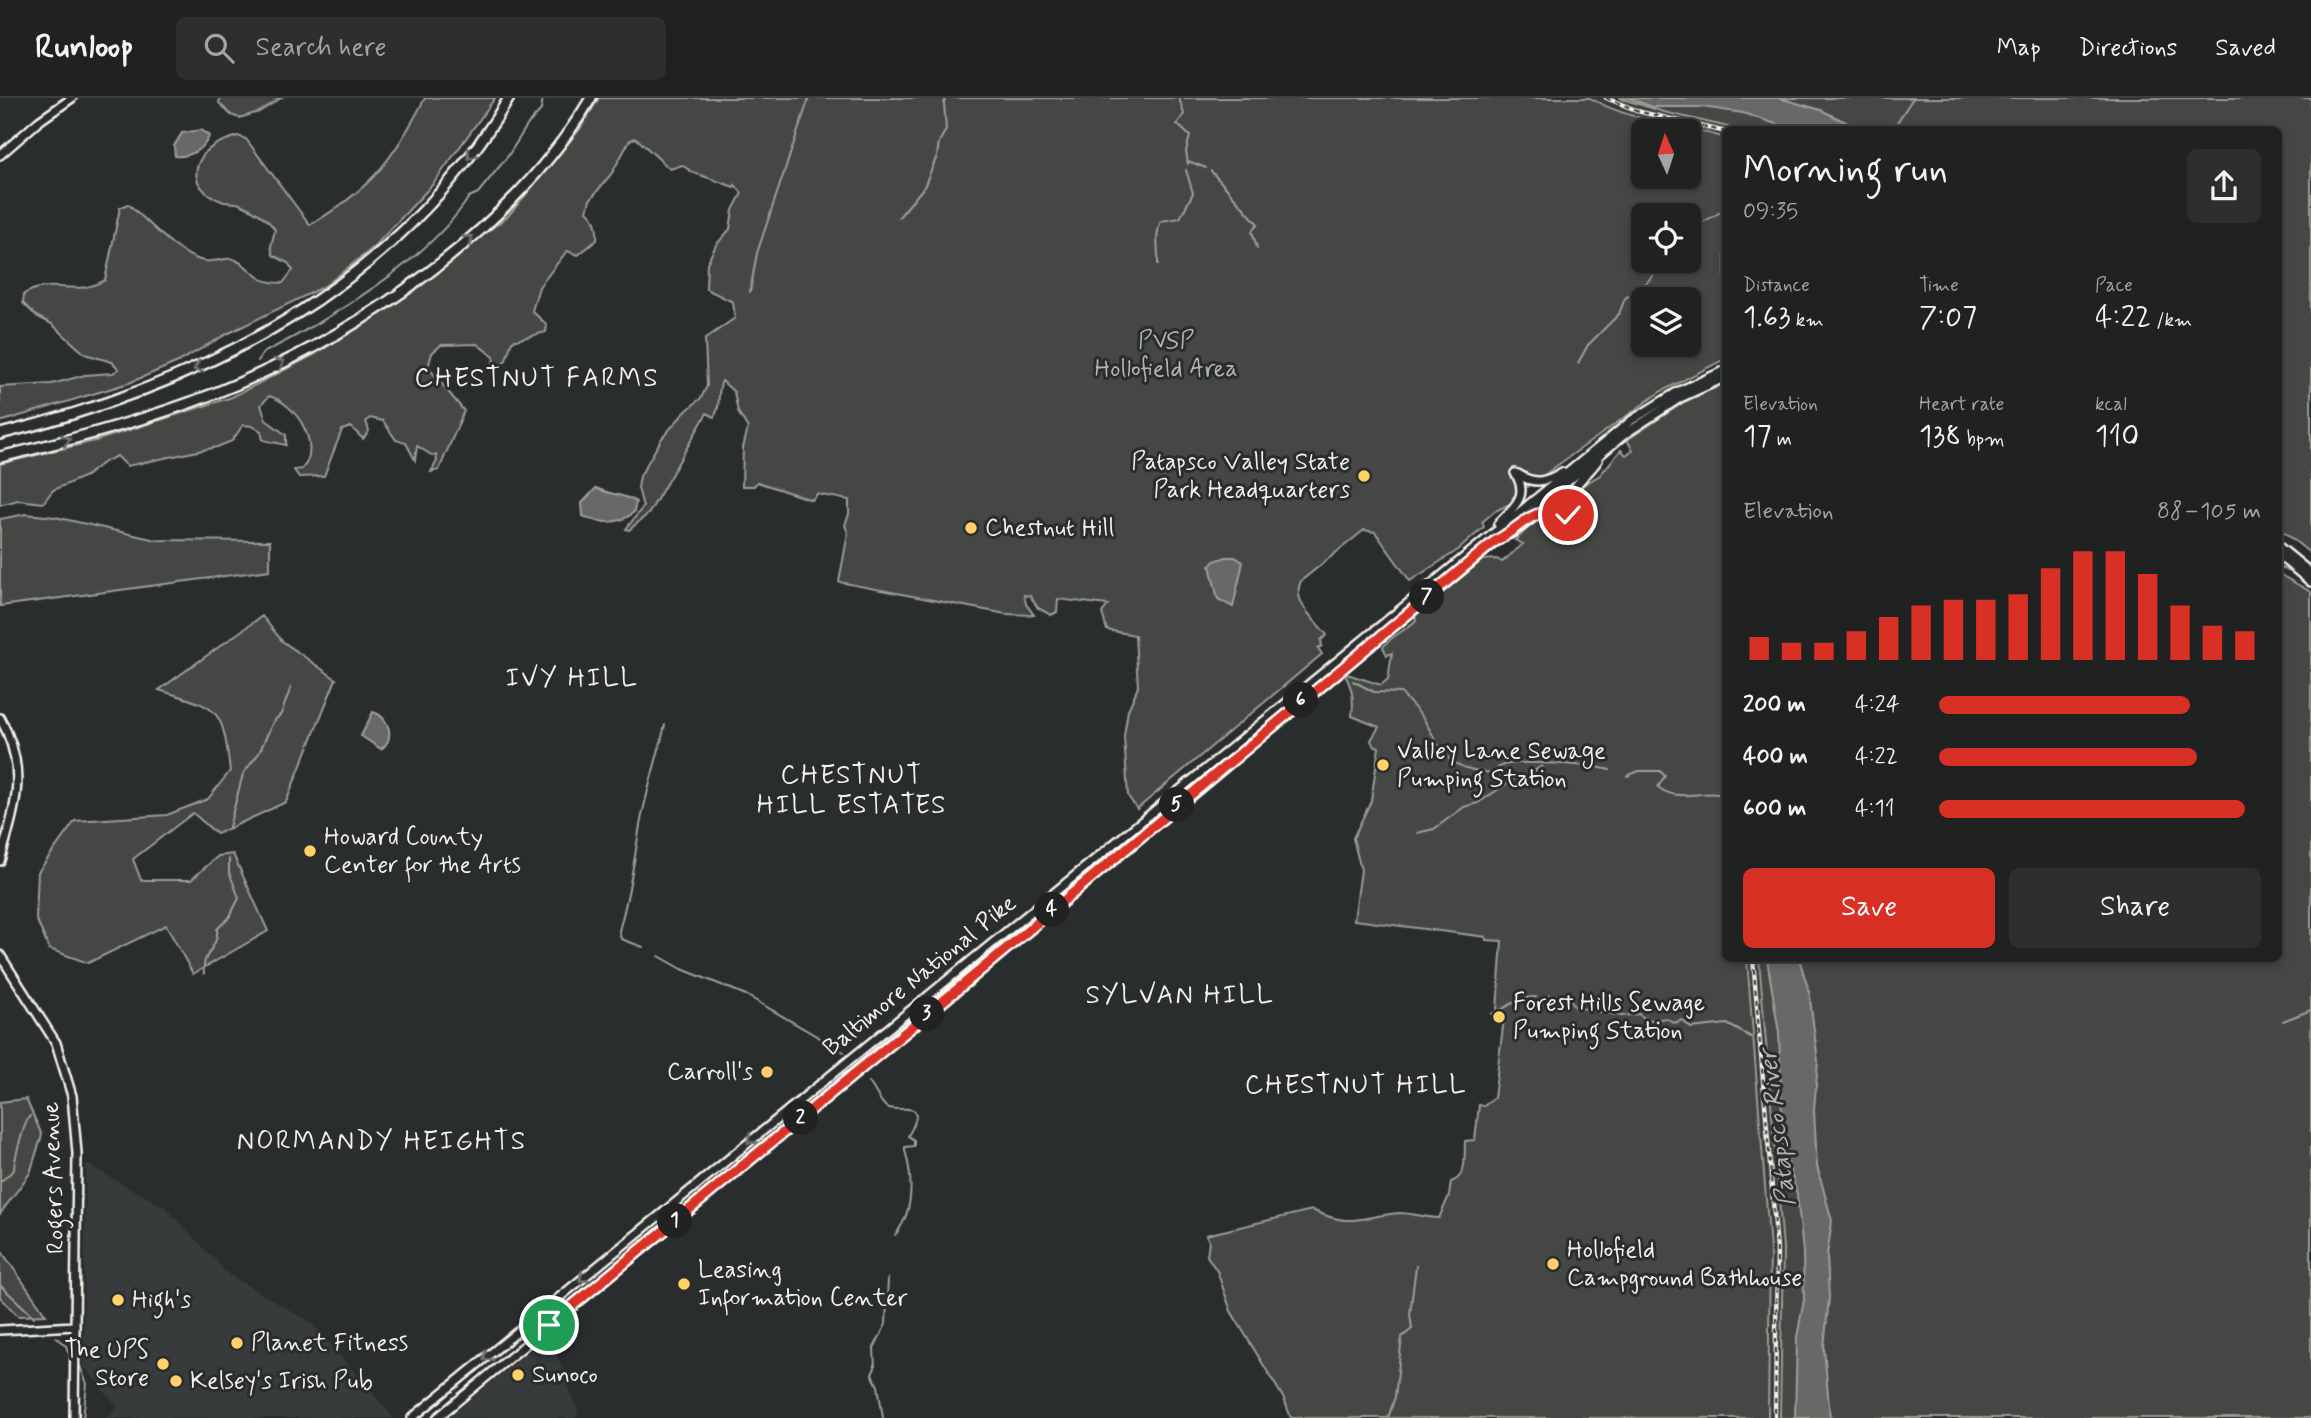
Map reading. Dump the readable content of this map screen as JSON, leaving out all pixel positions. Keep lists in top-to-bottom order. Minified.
{"streets":{"main road":["Baltimore National Pike","Rogers Avenue"]},"districts":["CHESTNUT FARMS","IVY HILL","CHESTNUT HILL ESTATES","SYLVAN HILL","CHESTNUT HILL","NORMANDY HEIGHTS"],"water":["Patapsco River"],"parks":["PVSP Hollofield Area"],"places":["Patapsco Valley State Park Headquarters","Chestnut Hill","Valley Lane Sewage Pumping Station","Howard County Center for the Arts","Forest Hills Sewage Pumping Station","Carroll's","Hollofield Campground Bathhouse","Leasing Information Center","High's","Planet Fitness","The UPS Store","Sunoco","Kelsey's Irish Pub"],"north":"top","page":{"header":"Runloop","search":"Search here","nav":["Map","Directions","Saved"],"heading":["Morning run","09:35"],"stats":[["Distance","1.63 km"],["Time","7:07"],["Pace","4:22 /km"],["Elevation","17 m"],["Heart rate","138 bpm"],["kcal","110"]],"chart":["Elevation","88–105 m"],"pins":["7","6","5","4","3","2","1"],"list":[{"name":"200 m","note":"4:24"},{"name":"400 m","note":"4:22"},{"name":"600 m","note":"4:11"}],"buttons":["Save","Share"]}}
